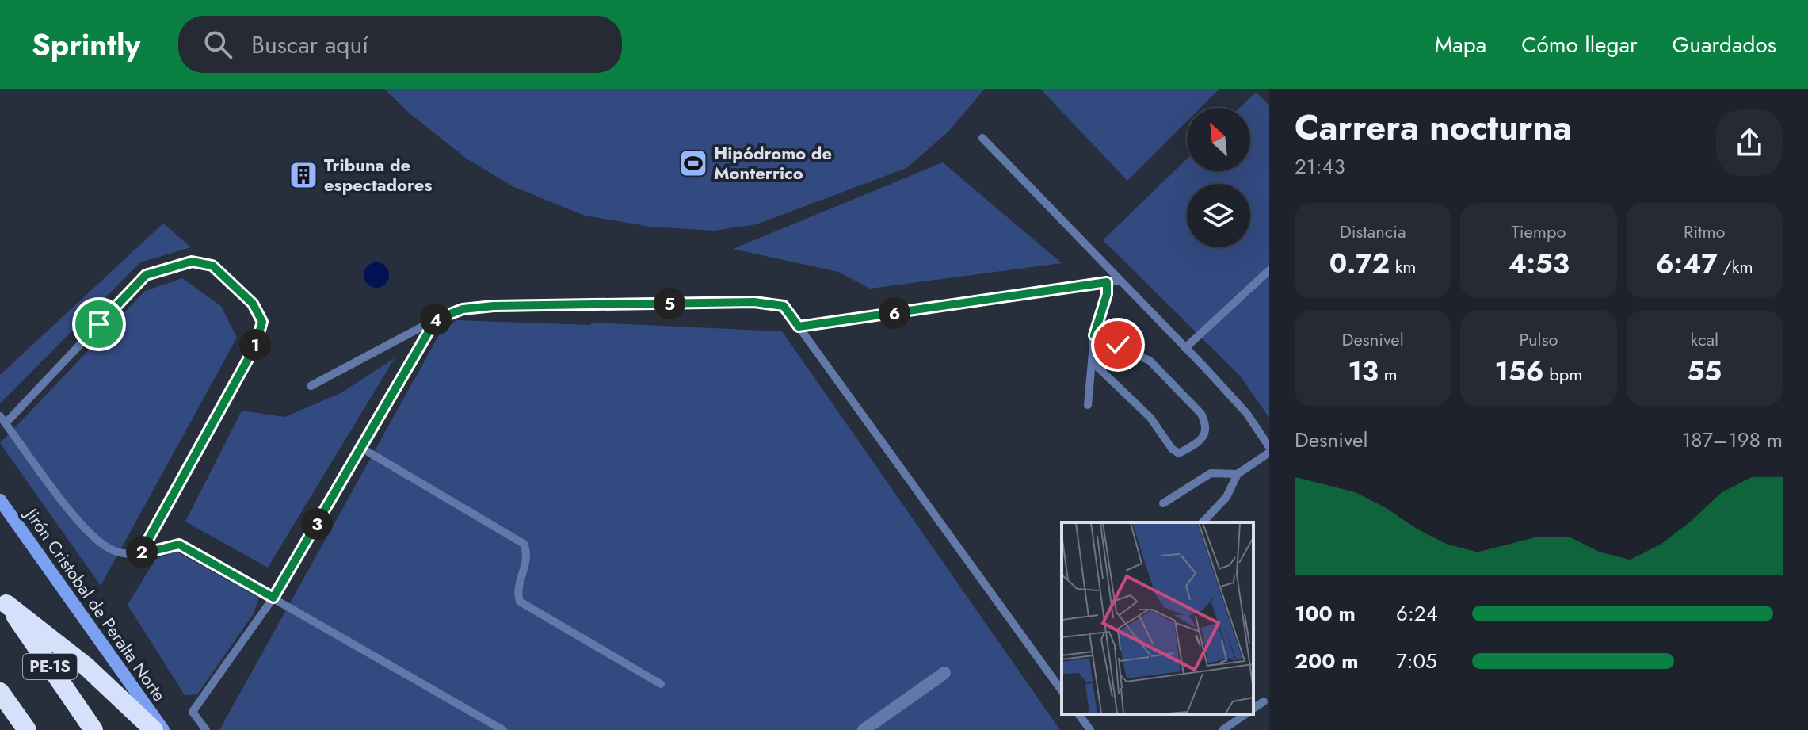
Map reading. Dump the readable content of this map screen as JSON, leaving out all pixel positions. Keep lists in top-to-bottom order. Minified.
{"streets":{"highway":["PE-1S"],"street":["Jirón Cristobal de Peralta Norte"]},"places":{"sports":["Hipódromo de Monterrico"],"building":["Tribuna de espectadores"]},"north":"top left","page":{"header":"Sprintly","search":"Buscar aquí","nav":["Mapa","Cómo llegar","Guardados"],"heading":["Carrera nocturna","21:43"],"stats":[["Distancia","0.72 km"],["Tiempo","4:53"],["Ritmo","6:47 /km"],["Desnivel","13 m"],["Pulso","156 bpm"],["kcal","55"]],"pins":["5","6","4","1","3","2"],"chart":["Desnivel","187–198 m"],"list":[{"name":"100 m","note":"6:24"},{"name":"200 m","note":"7:05"}]}}
